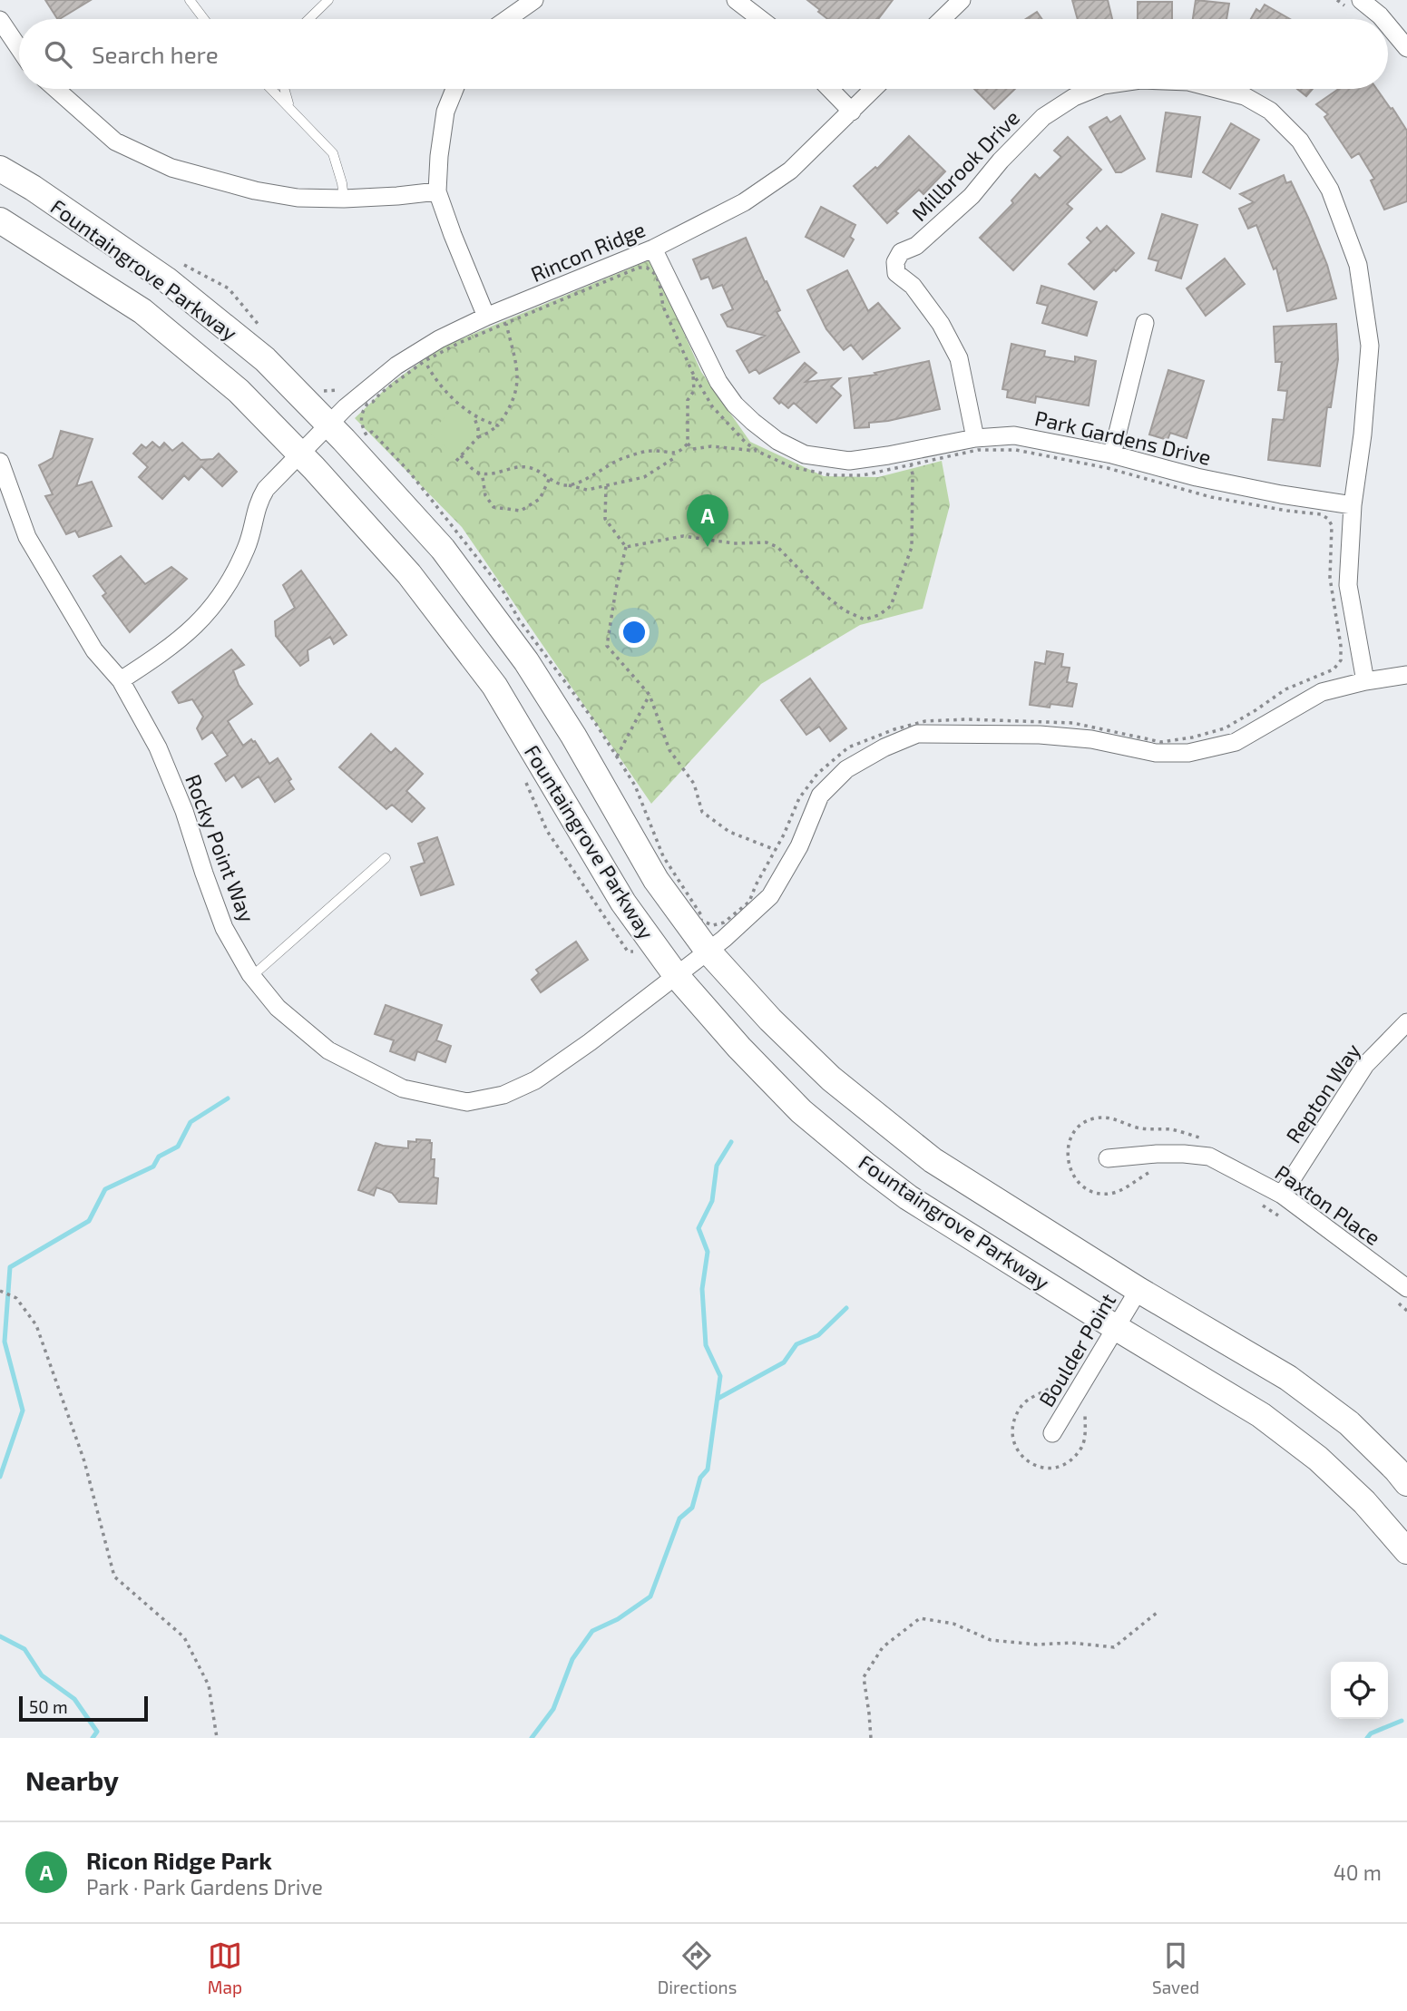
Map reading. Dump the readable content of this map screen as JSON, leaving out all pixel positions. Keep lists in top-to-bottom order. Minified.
{"streets":{"main road":["Fountaingrove Parkway"],"street":["Millbrook Drive","Rincon Ridge","Park Gardens Drive","Rocky Point Way","Repton Way","Paxton Place","Boulder Point"]},"crossings":[["Millbrook Drive","Park Gardens Drive"],["Millbrook Drive","Rocky Point Way"],["Rincon Ridge","Fountaingrove Parkway"],["Rincon Ridge","Park Gardens Drive"],["Rincon Ridge","Rocky Point Way"],["Fountaingrove Parkway","Rocky Point Way"],["Fountaingrove Parkway","Boulder Point"],["Repton Way","Paxton Place"]],"scale_bar":"50 m","page":{"search":"Search here","pins":"A","scale":"50 m","heading":"Nearby","list":[{"mark":"A","name":"Ricon Ridge Park","note":"Park · Park Gardens Drive","value":"40 m"}],"nav":["Map","Directions","Saved"]}}
